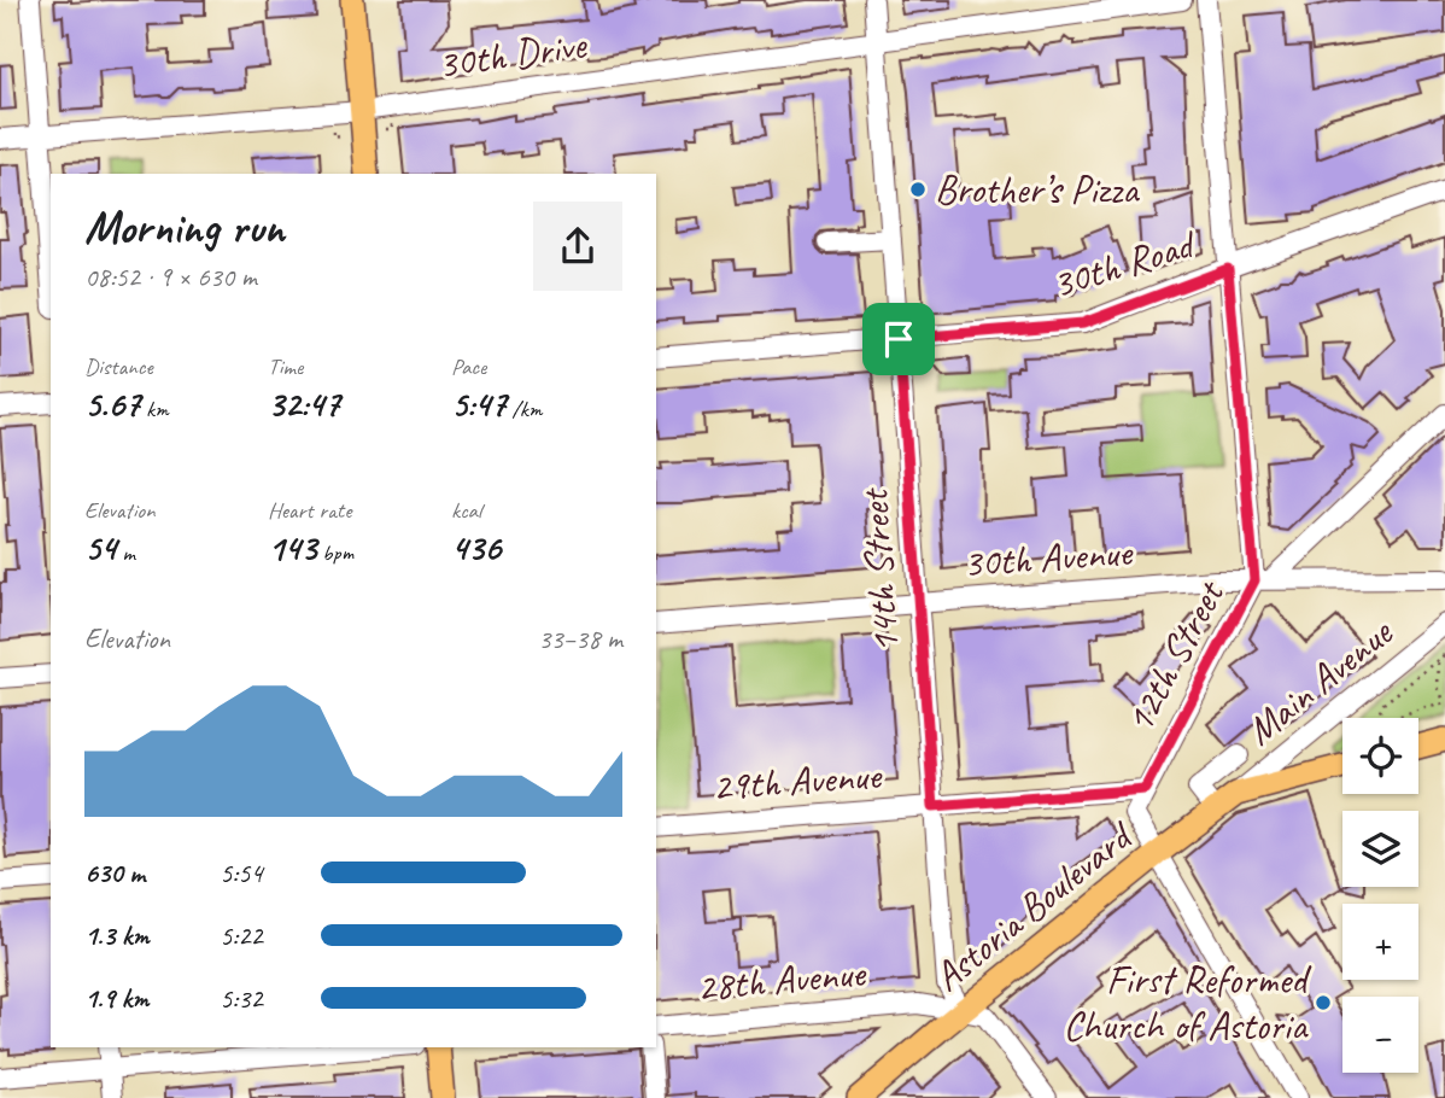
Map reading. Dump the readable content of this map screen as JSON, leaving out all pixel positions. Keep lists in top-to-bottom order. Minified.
{"streets":{"main road":["Astoria Boulevard"],"street":["30th Drive","30th Road","30th Avenue","14th Street","12th Street","Main Avenue","29th Avenue","28th Avenue"]},"crossings":[["30th Drive","14th Street"],["30th Road","14th Street"],["30th Road","12th Street"],["30th Avenue","14th Street"],["30th Avenue","12th Street"],["14th Street","29th Avenue"],["14th Street","Astoria Boulevard"],["14th Street","28th Avenue"],["12th Street","29th Avenue"],["12th Street","Astoria Boulevard"],["Main Avenue","Astoria Boulevard"],["Astoria Boulevard","28th Avenue"]],"places":["Brother’s Pizza","First Reformed Church of Astoria"],"page":{"heading":["Morning run","08:52 · 9 × 630 m"],"stats":[["Distance","5.67 km"],["Time","32:47"],["Pace","5:47 /km"],["Elevation","54 m"],["Heart rate","143 bpm"],["kcal","436"]],"chart":["Elevation","33–38 m"],"map_buttons":["+","−"],"list":[{"name":"630 m","note":"5:54"},{"name":"1.3 km","note":"5:22"},{"name":"1.9 km","note":"5:32"}]}}
